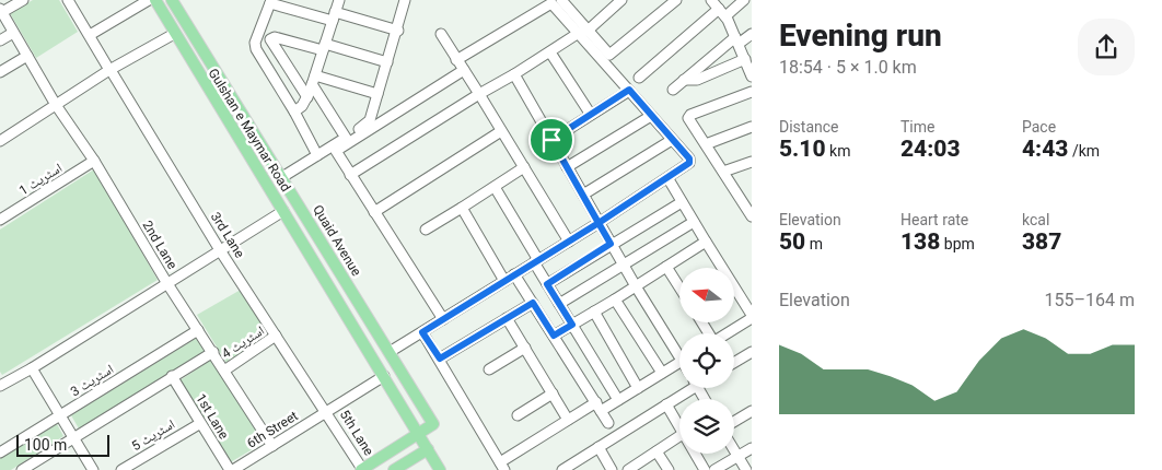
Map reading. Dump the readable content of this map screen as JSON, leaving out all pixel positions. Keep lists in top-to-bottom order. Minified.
{"streets":{"main road":["Gulshan e Maymar Road","Quaid Avenue"],"street":["اسٹریٹ 1","3rd Lane","2nd Lane","اسٹریٹ 4","اسٹریٹ 3","1st Lane","6th Street","5th Lane","اسٹریٹ 5"]},"crossings":[["Gulshan e Maymar Road","Quaid Avenue"],["Gulshan e Maymar Road","6th Street"],["اسٹریٹ 1","2nd Lane"],["3rd Lane","اسٹریٹ 4"],["3rd Lane","6th Street"],["3rd Lane","5th Lane"],["Quaid Avenue","5th Lane"],["2nd Lane","اسٹریٹ 4"],["2nd Lane","اسٹریٹ 3"],["2nd Lane","6th Street"],["1st Lane","6th Street"],["1st Lane","اسٹریٹ 5"],["6th Street","5th Lane"]],"scale_bar":"100 m","north":"left","page":{"heading":["Evening run","18:54 · 5 × 1.0 km"],"stats":[["Distance","5.10 km"],["Time","24:03"],["Pace","4:43 /km"],["Elevation","50 m"],["Heart rate","138 bpm"],["kcal","387"]],"chart":["Elevation","155–164 m"],"scale":"100 m"}}
